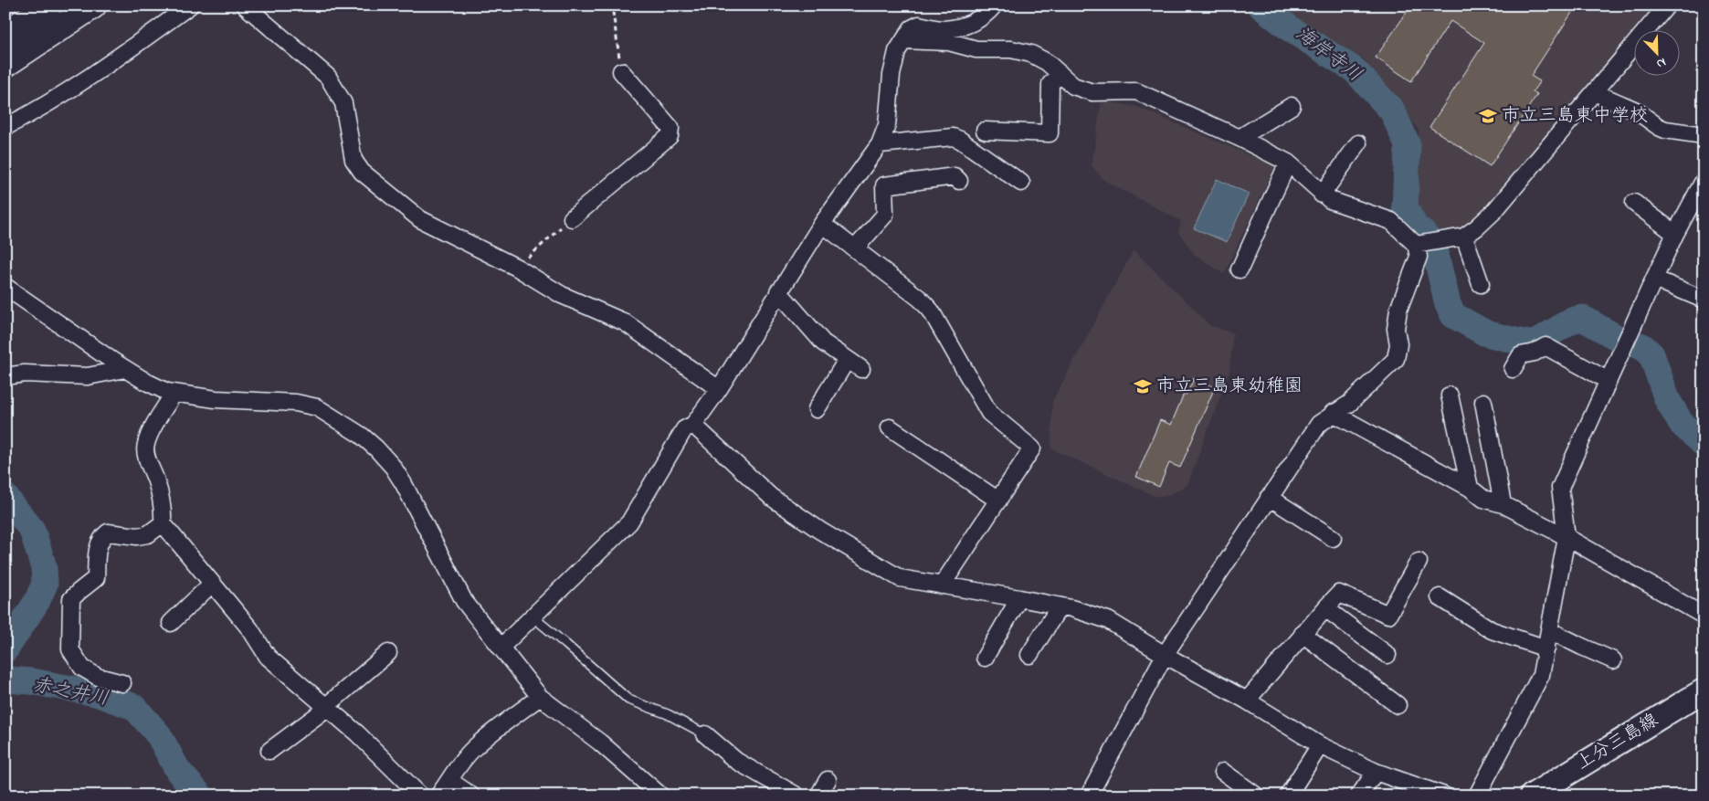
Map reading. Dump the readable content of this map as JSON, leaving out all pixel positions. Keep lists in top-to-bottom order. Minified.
{"streets":{"main road":["上分三島線"]},"water":["海岸寺川","赤之井川"],"places":{"school or university":["市立三島東中学校","市立三島東幼稚園"]},"north":"bottom right"}
